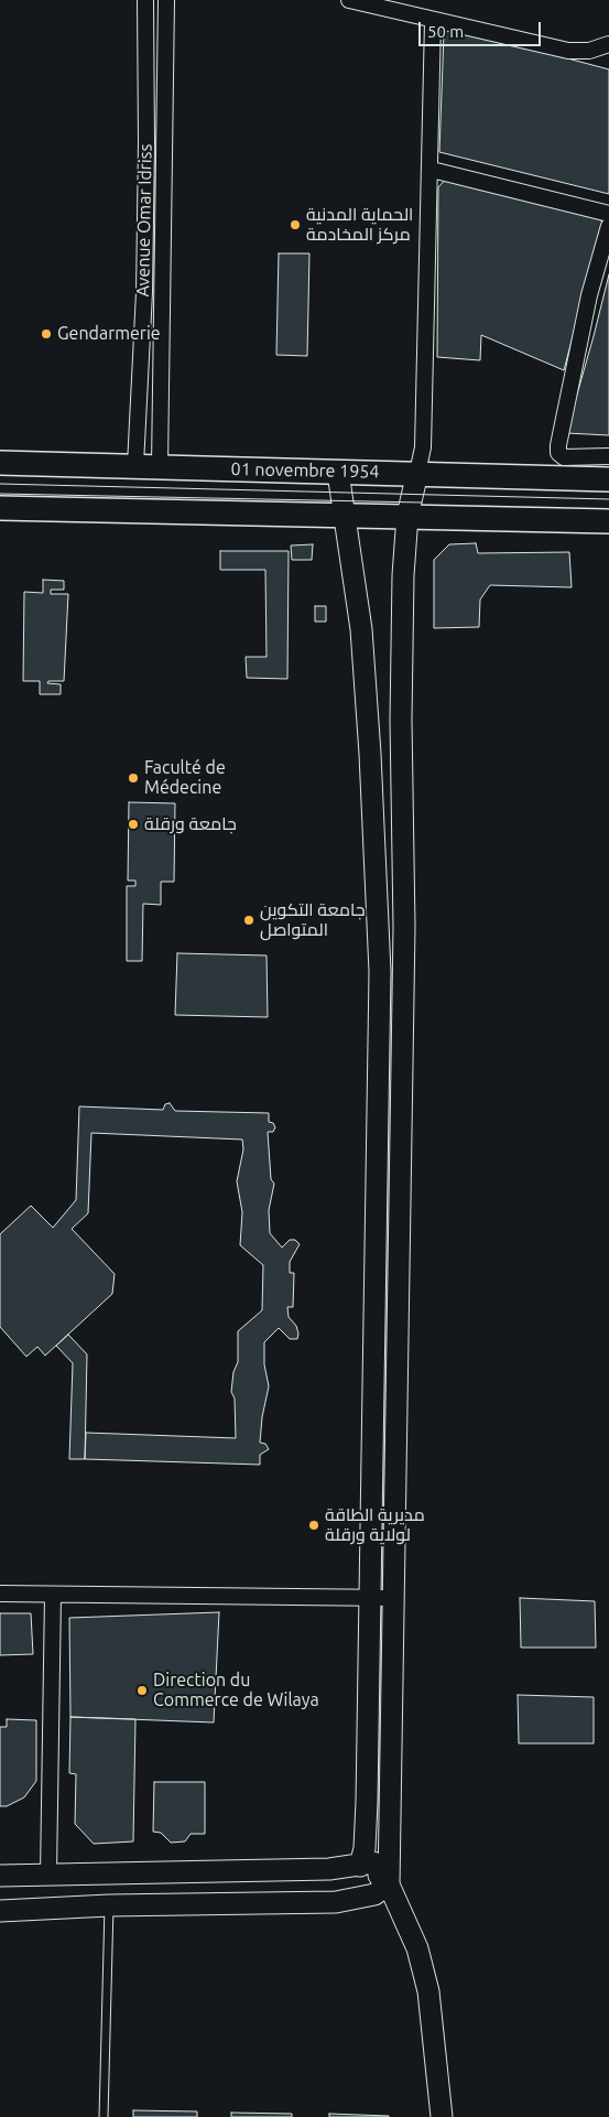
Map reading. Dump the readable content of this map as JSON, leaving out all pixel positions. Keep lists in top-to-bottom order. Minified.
{"streets":{"main road":["01 novembre 1954"],"street":["Avenue Omar Idriss"]},"crossings":[["Avenue Omar Idriss","01 novembre 1954"]],"places":["الحماية المدنية مركز المخادمة","Gendarmerie","Faculté de Médecine","جامعة ورقلة","جامعة التكوين المتواصل","مديرية الطاقة لولاية ورقلة","Direction du Commerce de Wilaya"],"scale_bar":"50 m"}
